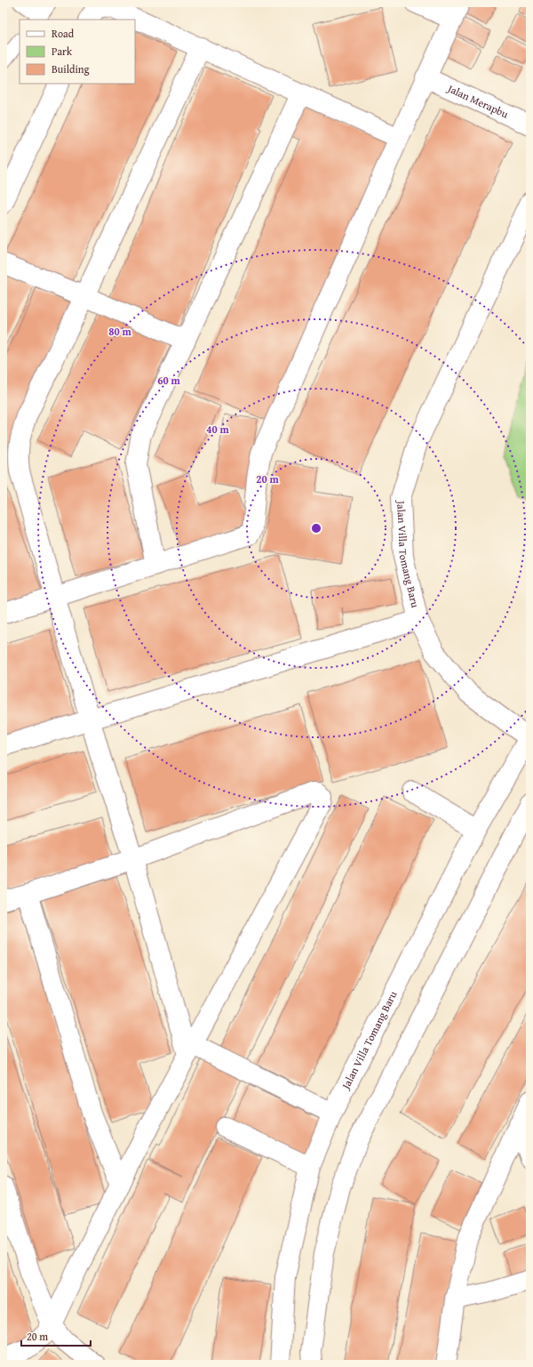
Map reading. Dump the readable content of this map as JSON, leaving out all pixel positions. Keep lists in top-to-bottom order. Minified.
{"streets":{"street":["Jalan Merapbu","Jalan Villa Tomang Baru"]},"legend":["Road","Park","Building"],"scale_bar":"20 m","rings":["80 m","60 m","40 m","20 m"]}
